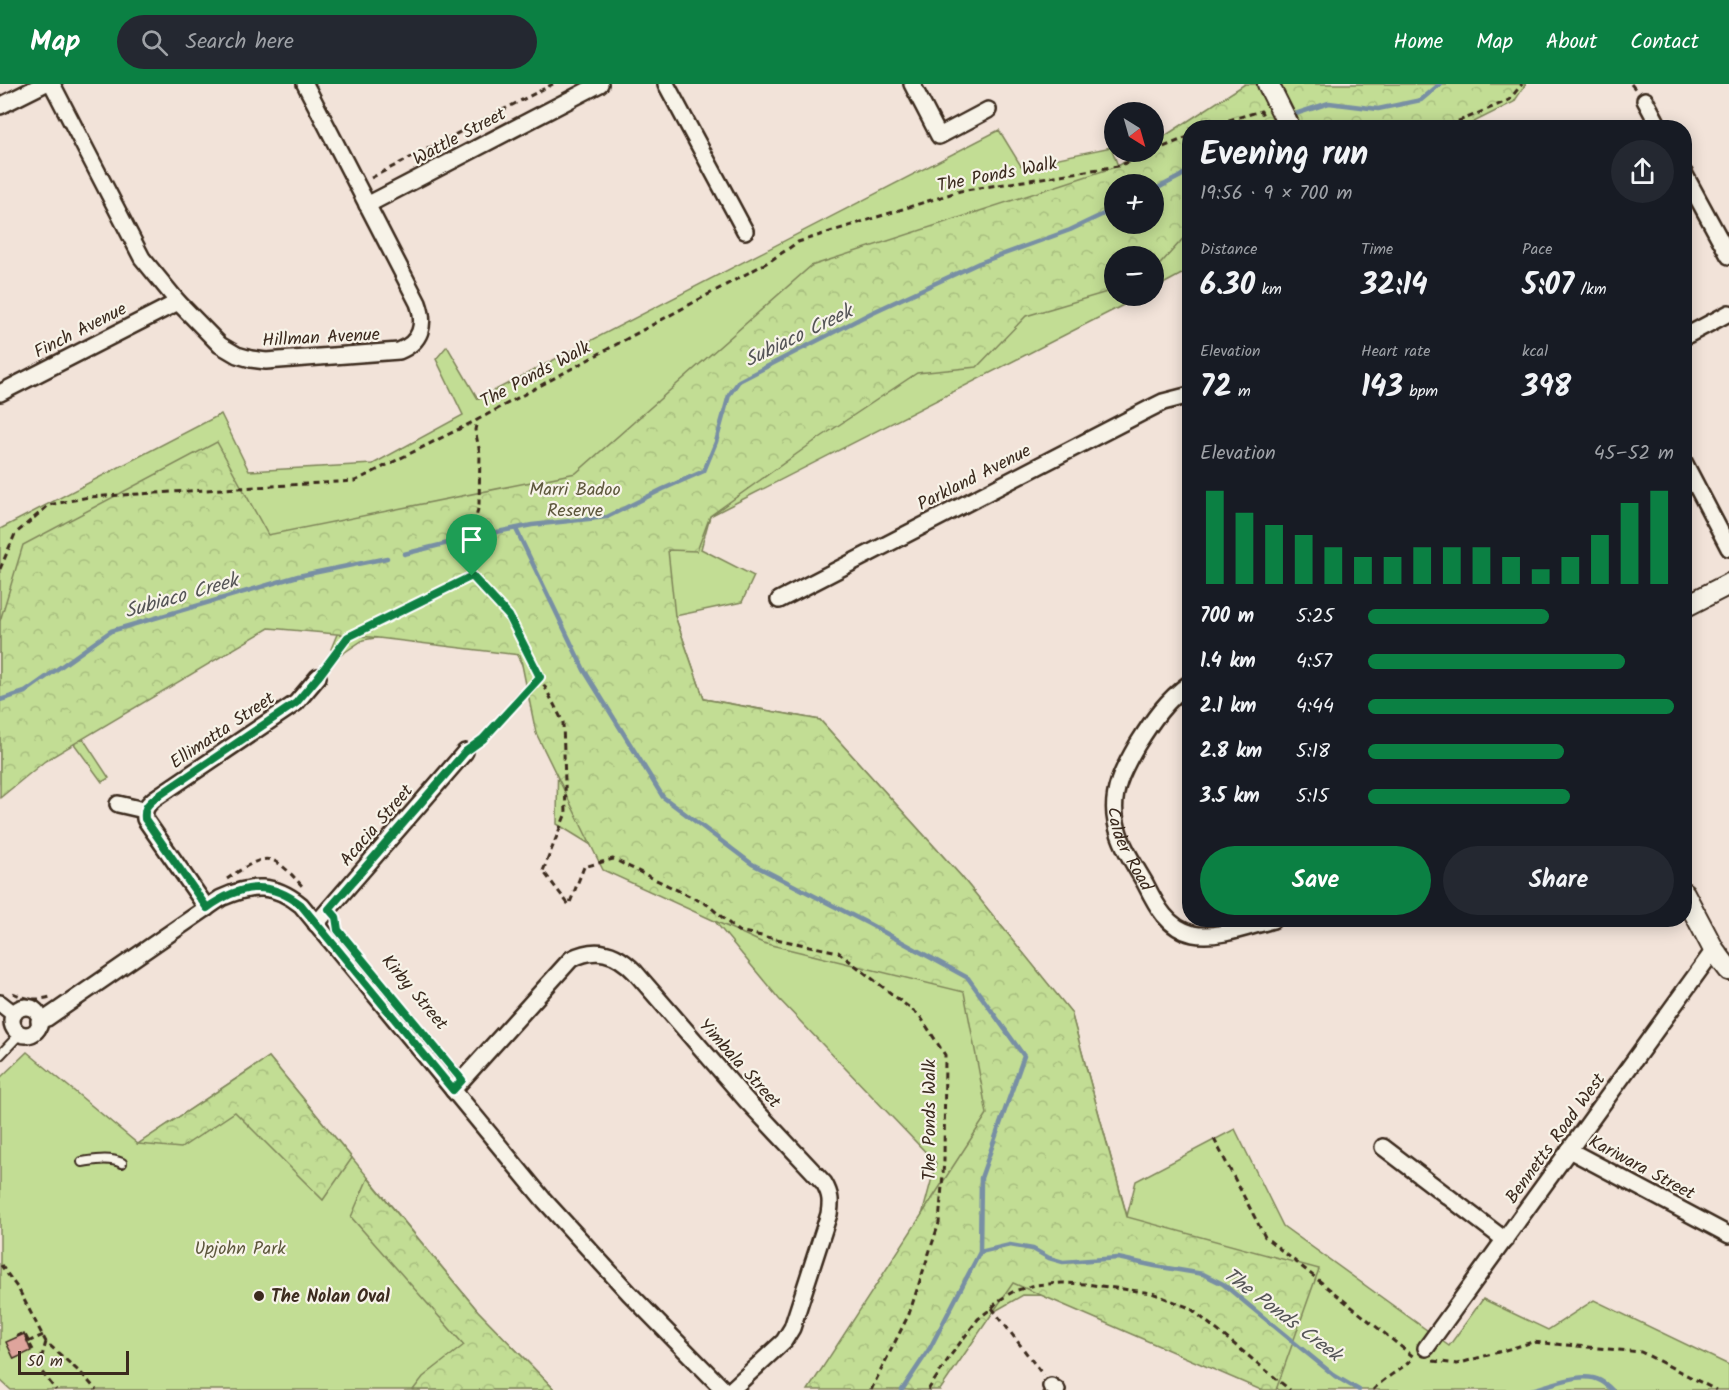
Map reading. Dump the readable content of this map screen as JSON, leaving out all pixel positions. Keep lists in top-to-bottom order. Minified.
{"streets":{"street":["Wattle Street","Finch Avenue","Hillman Avenue","Parkland Avenue","Ellimatta Street","Acacia Street","Calder Road","Kirby Street","Yimbala Street","Bennetts Road West","Kariwara Street"],"path":["The Ponds Walk"]},"crossings":[["Wattle Street","Hillman Avenue"],["Finch Avenue","Hillman Avenue"],["Acacia Street","Kirby Street"],["Kirby Street","Yimbala Street"],["Bennetts Road West","Kariwara Street"]],"water":["Subiaco Creek","The Ponds Creek"],"parks":["Marri Badoo Reserve","Upjohn Park"],"places":["The Nolan Oval"],"scale_bar":"50 m","north":"bottom right","page":{"header":"Map","search":"Search here","nav":["Home","Map","About","Contact"],"map_buttons":["+","−"],"heading":["Evening run","19:56 · 9 × 700 m"],"stats":[["Distance","6.30 km"],["Time","32:14"],["Pace","5:07 /km"],["Elevation","72 m"],["Heart rate","143 bpm"],["kcal","398"]],"chart":["Elevation","45–52 m"],"list":[{"name":"700 m","note":"5:25"},{"name":"1.4 km","note":"4:57"},{"name":"2.1 km","note":"4:44"},{"name":"2.8 km","note":"5:18"},{"name":"3.5 km","note":"5:15"}],"buttons":["Save","Share"],"scale":"50 m"}}
